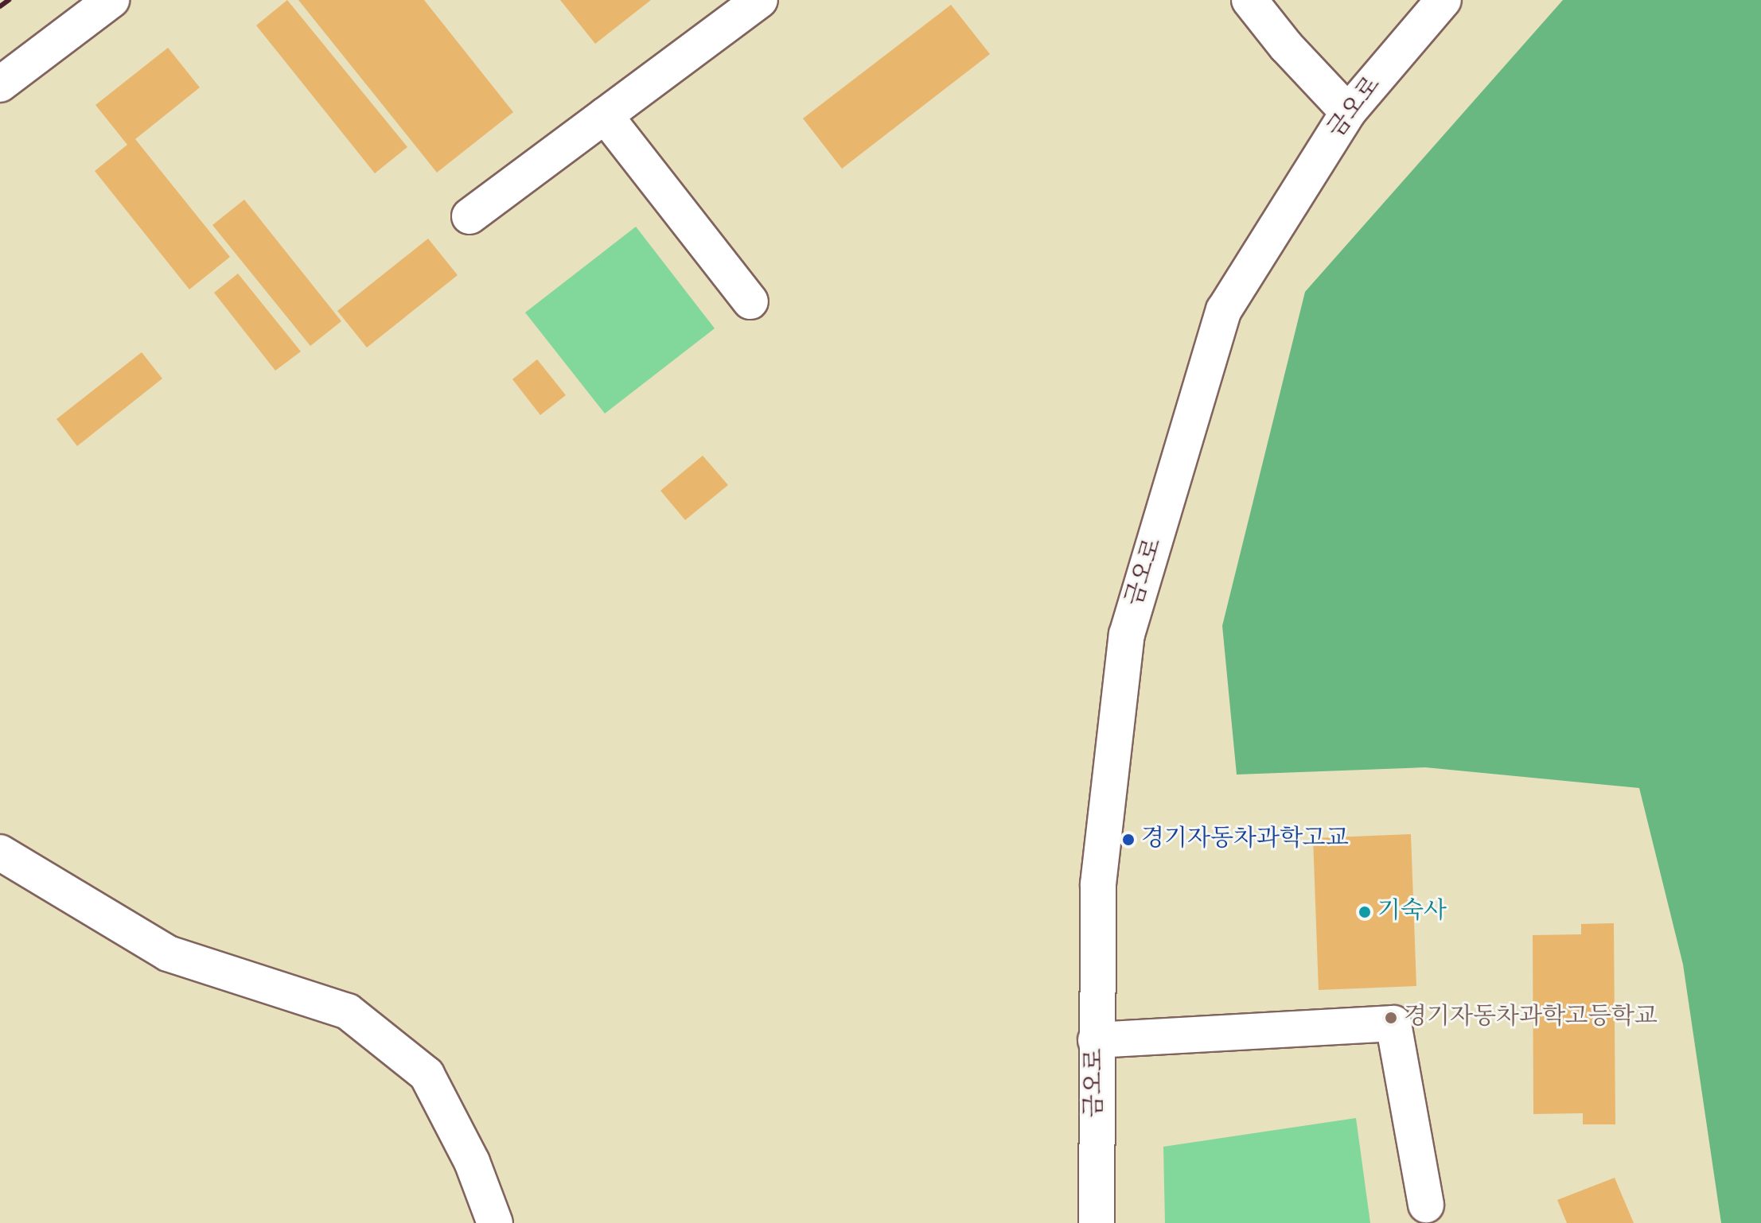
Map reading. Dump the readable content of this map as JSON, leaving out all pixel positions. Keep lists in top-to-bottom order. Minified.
{"streets":{"street":["금오로"]},"places":["경기자동차과학고교","기숙사","경기자동차과학고등학교"]}
